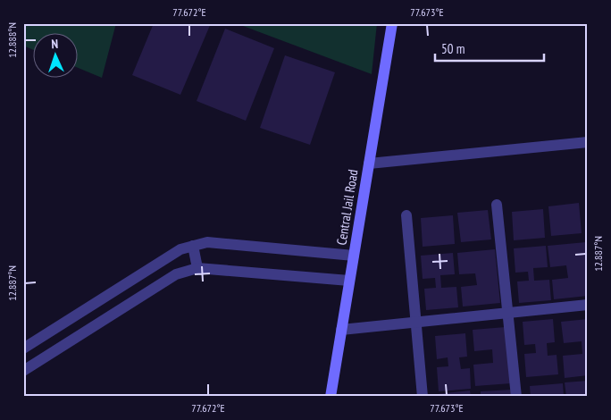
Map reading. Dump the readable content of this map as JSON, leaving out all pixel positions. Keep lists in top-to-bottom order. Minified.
{"streets":{"main road":["Central Jail Road"]},"scale_bar":"50 m","north":"top","coordinates":["77.672°E","77.673°E","12.888°N","12.887°N"]}
